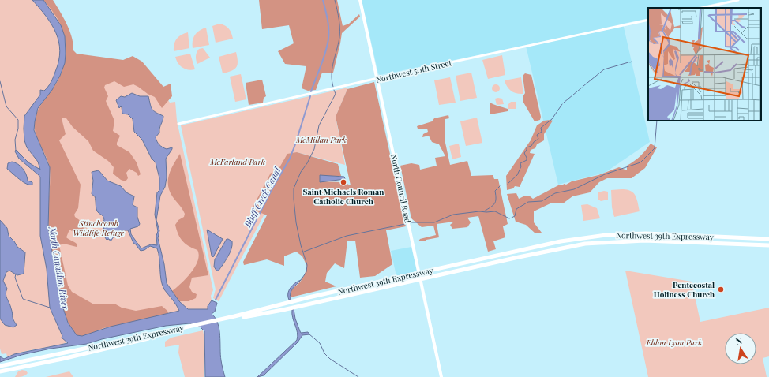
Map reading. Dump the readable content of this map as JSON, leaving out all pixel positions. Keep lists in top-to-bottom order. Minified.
{"streets":{"highway":["Northwest 39th Expressway"],"main road":["North Council Road"],"street":["Northwest 50th Street"]},"crossings":[["Northwest 50th Street","North Council Road"],["North Council Road","Northwest 39th Expressway"]],"water":["Bluff Creek Canal","North Canadian River"],"parks":["McMillan Park","McFarland Park","Stinchcomb Wildlife Refuge","Eldon Lyon Park"],"places":["Saint Michaels Roman Catholic Church","Pentecostal Holiness Church"],"north":"top"}
